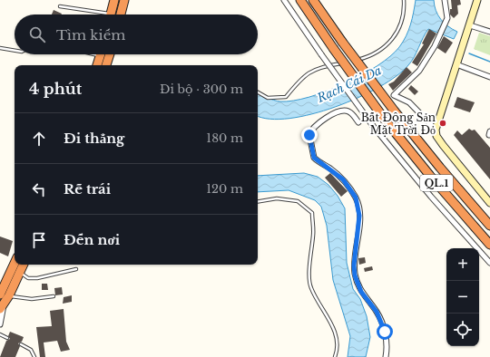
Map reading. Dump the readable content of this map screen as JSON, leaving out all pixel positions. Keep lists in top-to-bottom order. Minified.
{"streets":{"highway":["QL.1"]},"water":["Rạch Cái Da"],"places":["Bất Động Sản Mặt Trời Đỏ"],"page":{"search":"Tìm kiếm","heading":["4 phút","Đi bộ · 300 m"],"list":[["Đi thẳng","180 m"],["Rẽ trái","120 m"],"Đến nơi"],"map_buttons":["+","−"]}}
